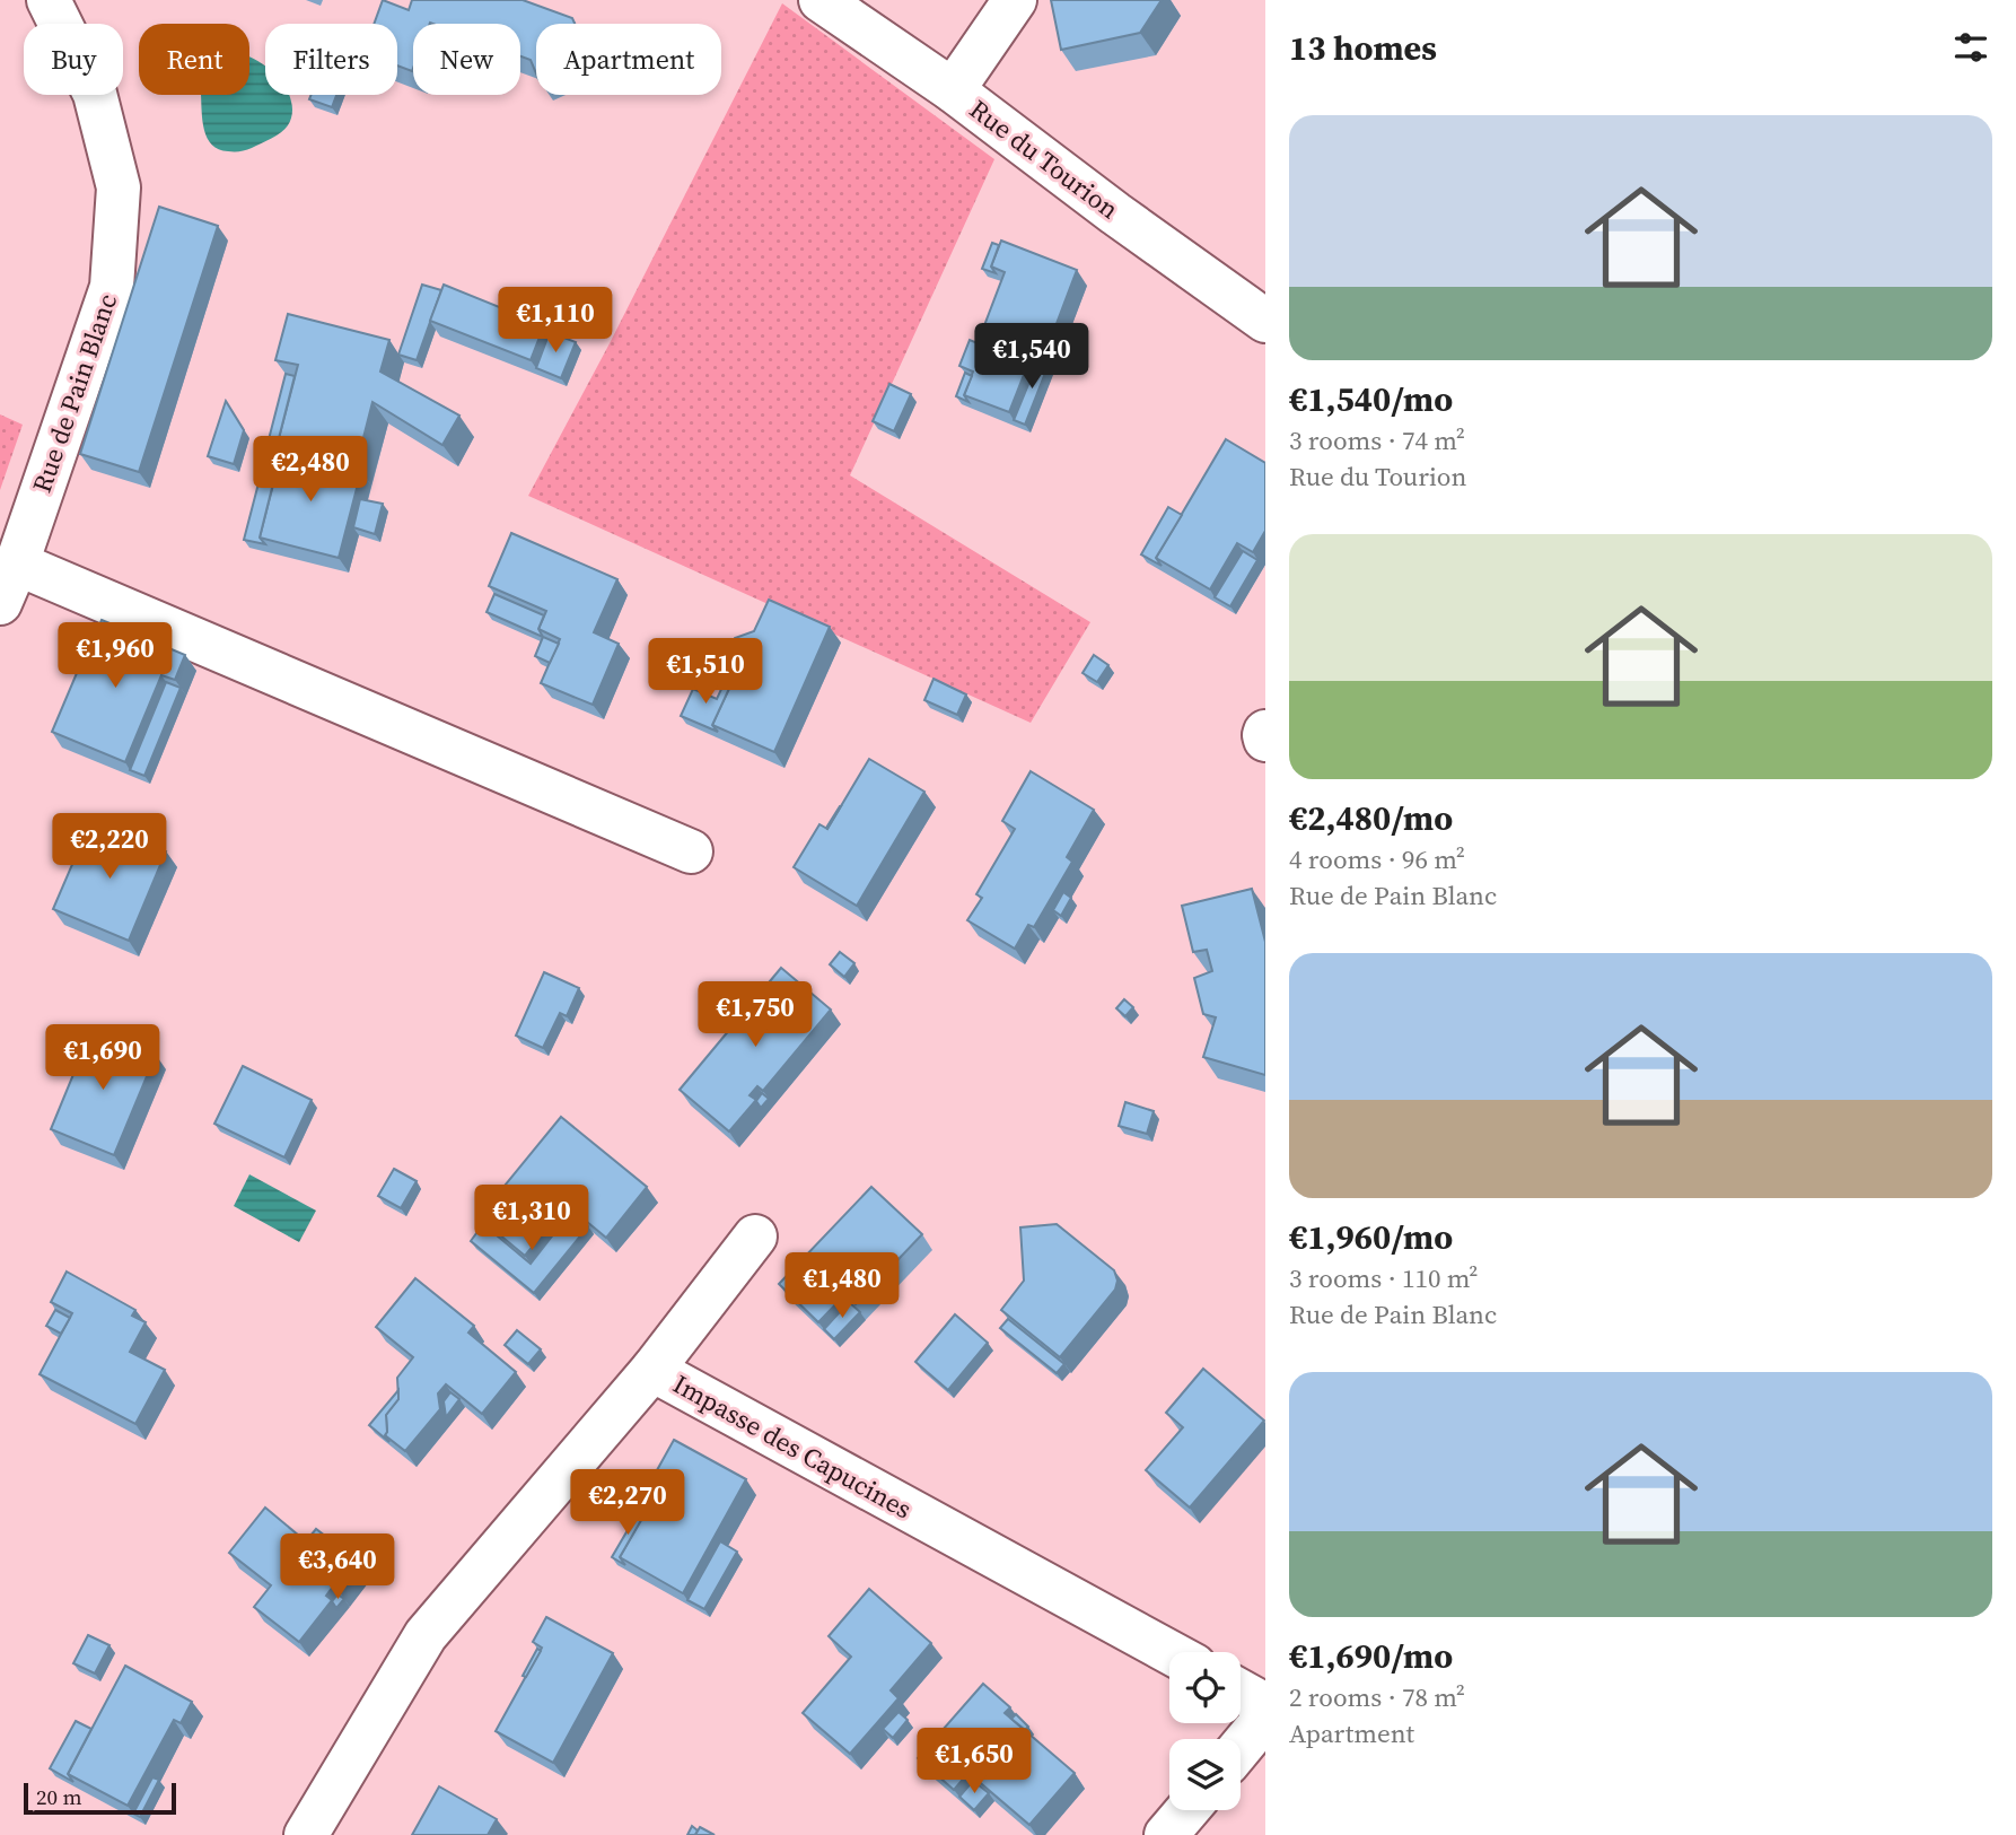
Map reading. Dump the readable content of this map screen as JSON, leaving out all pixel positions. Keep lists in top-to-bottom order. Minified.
{"streets":{"street":["Rue du Tourion","Rue de Pain Blanc","Impasse des Capucines"]},"scale_bar":"20 m","page":{"heading":"13 homes","chip":["Buy","Rent","Filters","New","Apartment"],"list":[{"name":"€1,540/mo","note":"3 rooms · 74 m² · Rue du Tourion"},{"name":"€2,480/mo","note":"4 rooms · 96 m² · Rue de Pain Blanc"},{"name":"€1,960/mo","note":"3 rooms · 110 m² · Rue de Pain Blanc"},{"name":"€1,690/mo","note":"2 rooms · 78 m² · Apartment"}],"price":["€1,110","€1,540","€2,480","€1,960","€1,510","€2,220","€1,750","€1,690","€1,310","€1,480","€2,270","€3,640","€1,650"],"scale":"20 m"}}
